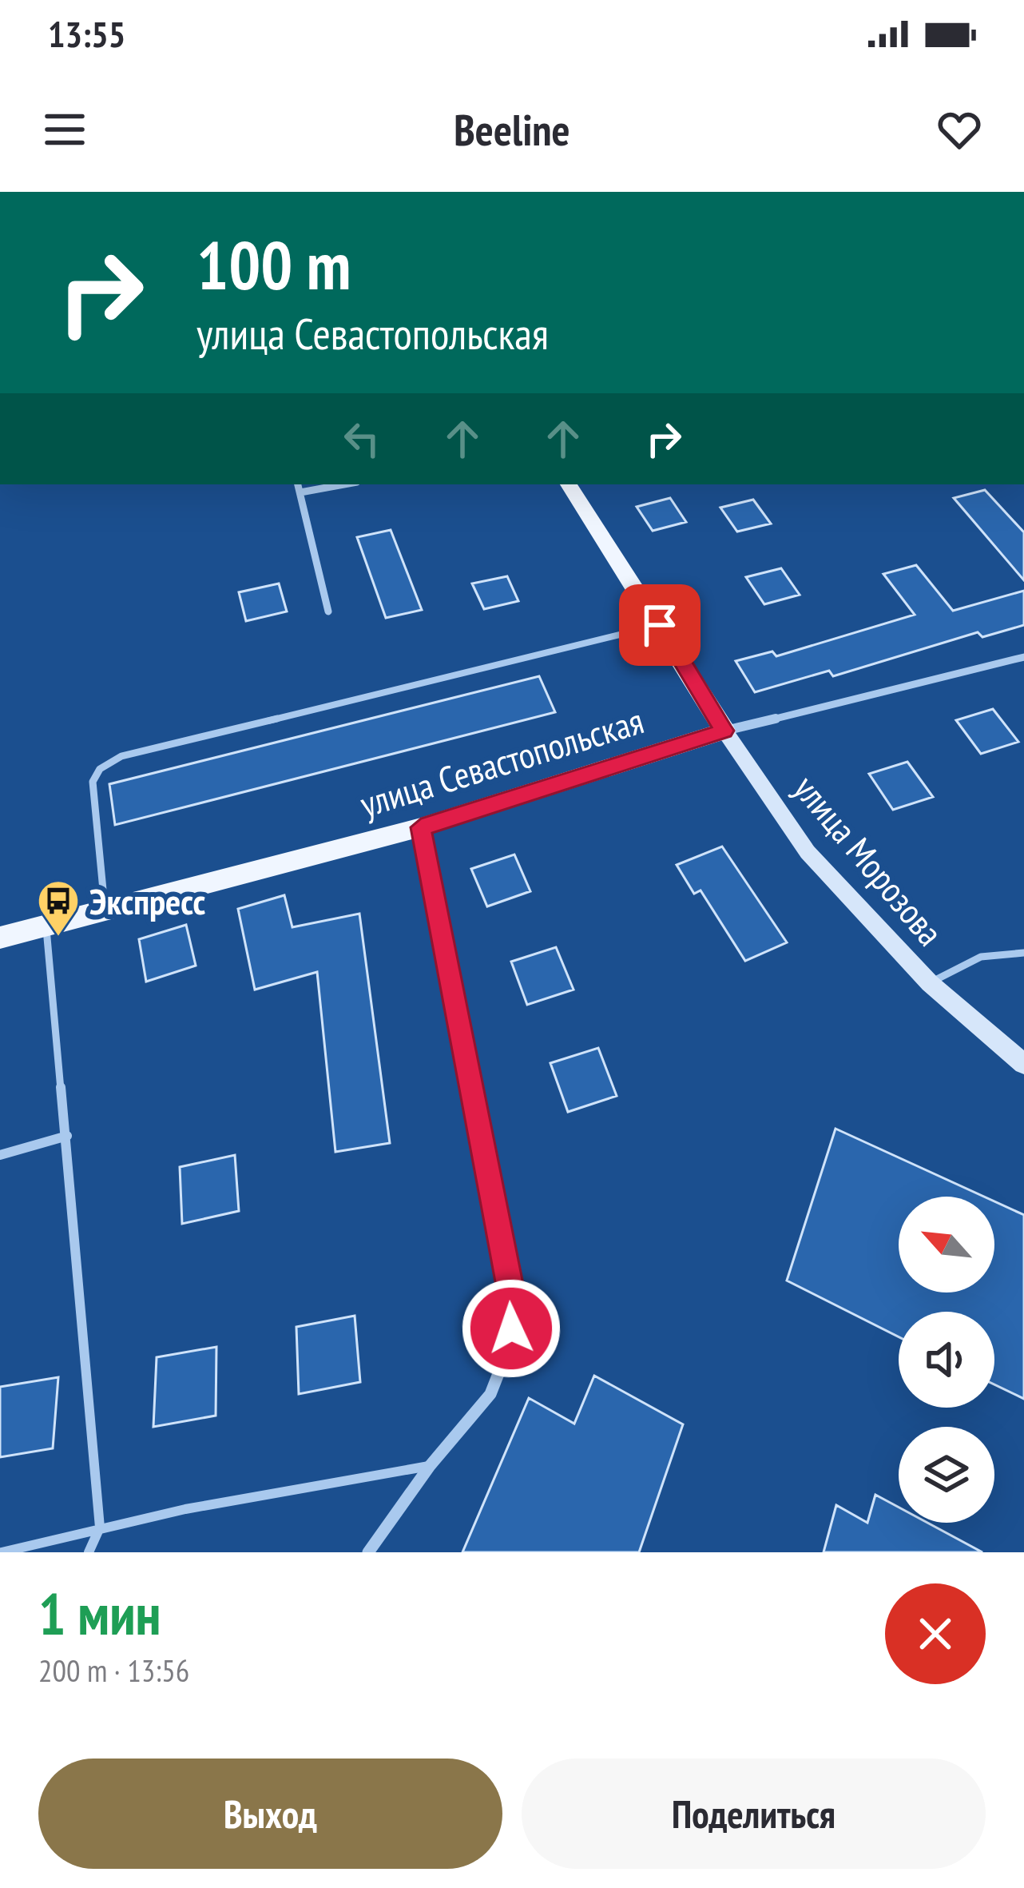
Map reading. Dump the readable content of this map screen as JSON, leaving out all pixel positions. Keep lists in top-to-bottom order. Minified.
{"streets":{"main road":["улица Севастопольская","улица Морозова"]},"crossings":[["улица Севастопольская","улица Морозова"]],"places":{"bus stop":["Экспресс"]},"north":"top left","page":{"status":"13:55","header":"Beeline","turn":["100 m","улица Севастопольская"],"heading":["1 мин","200 m · 13:56"],"buttons":["Выход","Поделиться"]}}
